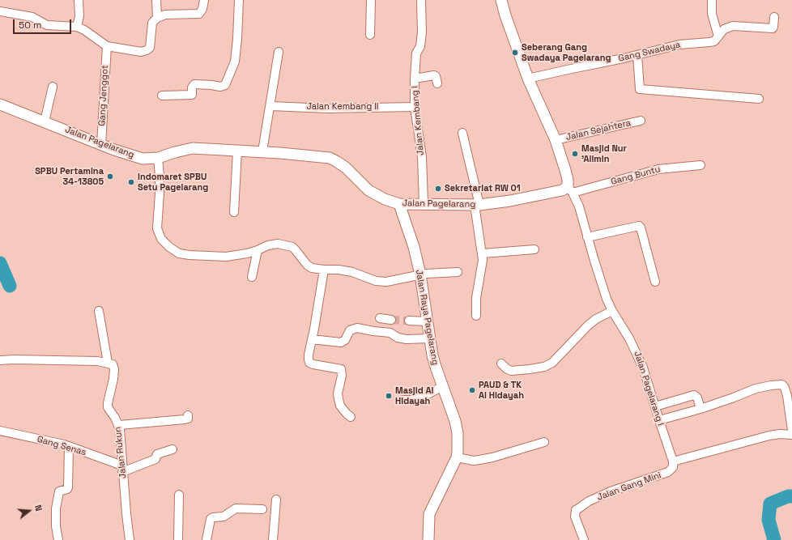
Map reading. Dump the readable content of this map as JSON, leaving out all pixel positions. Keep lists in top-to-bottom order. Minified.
{"streets":{"street":["Gang Swadaya","Gang Jenggot","Jalan Kembang II","Jalan Kembang I","Jalan Sejahtera","Jalan Pagelarang","Gang Buntu","Jalan Raya Pagelarang","Jalan Pagelarang I","Gang Senas","Jalan Rukun","Jalan Gang Mini"]},"crossings":[["Gang Jenggot","Jalan Pagelarang"],["Jalan Kembang II","Jalan Kembang I"],["Jalan Kembang I","Jalan Pagelarang"],["Jalan Pagelarang","Gang Buntu"],["Jalan Pagelarang","Jalan Raya Pagelarang"],["Jalan Pagelarang","Jalan Pagelarang I"],["Gang Buntu","Jalan Pagelarang I"],["Jalan Pagelarang I","Jalan Gang Mini"],["Gang Senas","Jalan Rukun"]],"places":["Seberang Gang Swadaya Pagelarang","Masjid Nur 'Alimin","SPBU Pertamina 34-13805","Indomaret SPBU Setu Pagelarang","Sekretariat RW 01","PAUD & TK Al Hidayah","Masjid Al Hidayah"],"scale_bar":"50 m","north":"right"}
